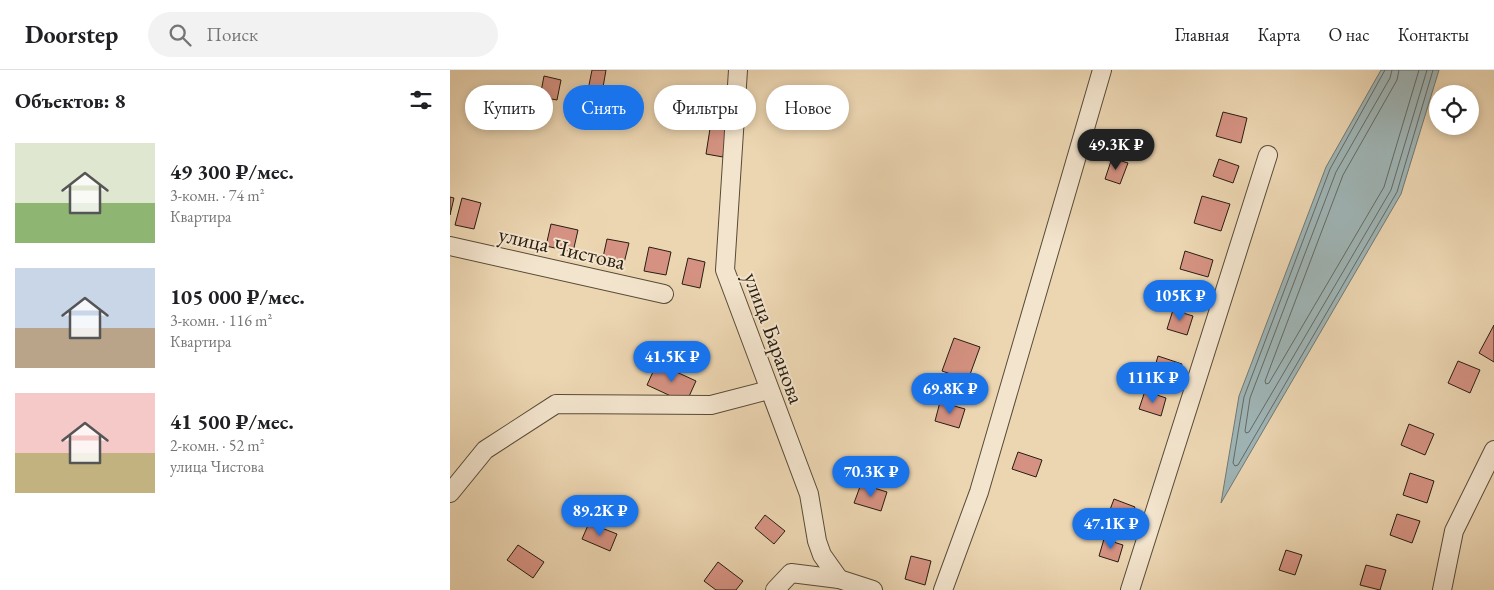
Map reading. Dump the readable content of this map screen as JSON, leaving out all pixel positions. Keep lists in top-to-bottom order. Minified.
{"streets":{"street":["улица Чистова","улица Баранова"]},"page":{"header":"Doorstep","search":"Поиск","nav":["Главная","Карта","О нас","Контакты"],"heading":"Объектов: 8","chip":["Купить","Снять","Фильтры","Новое"],"price":["49.3K ₽","105K ₽","41.5K ₽","111K ₽","69.8K ₽","70.3K ₽","89.2K ₽","47.1K ₽"],"list":[{"name":"49 300 ₽/мес.","note":"3-комн. · 74 m² · Квартира"},{"name":"105 000 ₽/мес.","note":"3-комн. · 116 m² · Квартира"},{"name":"41 500 ₽/мес.","note":"2-комн. · 52 m² · улица Чистова"}]}}
